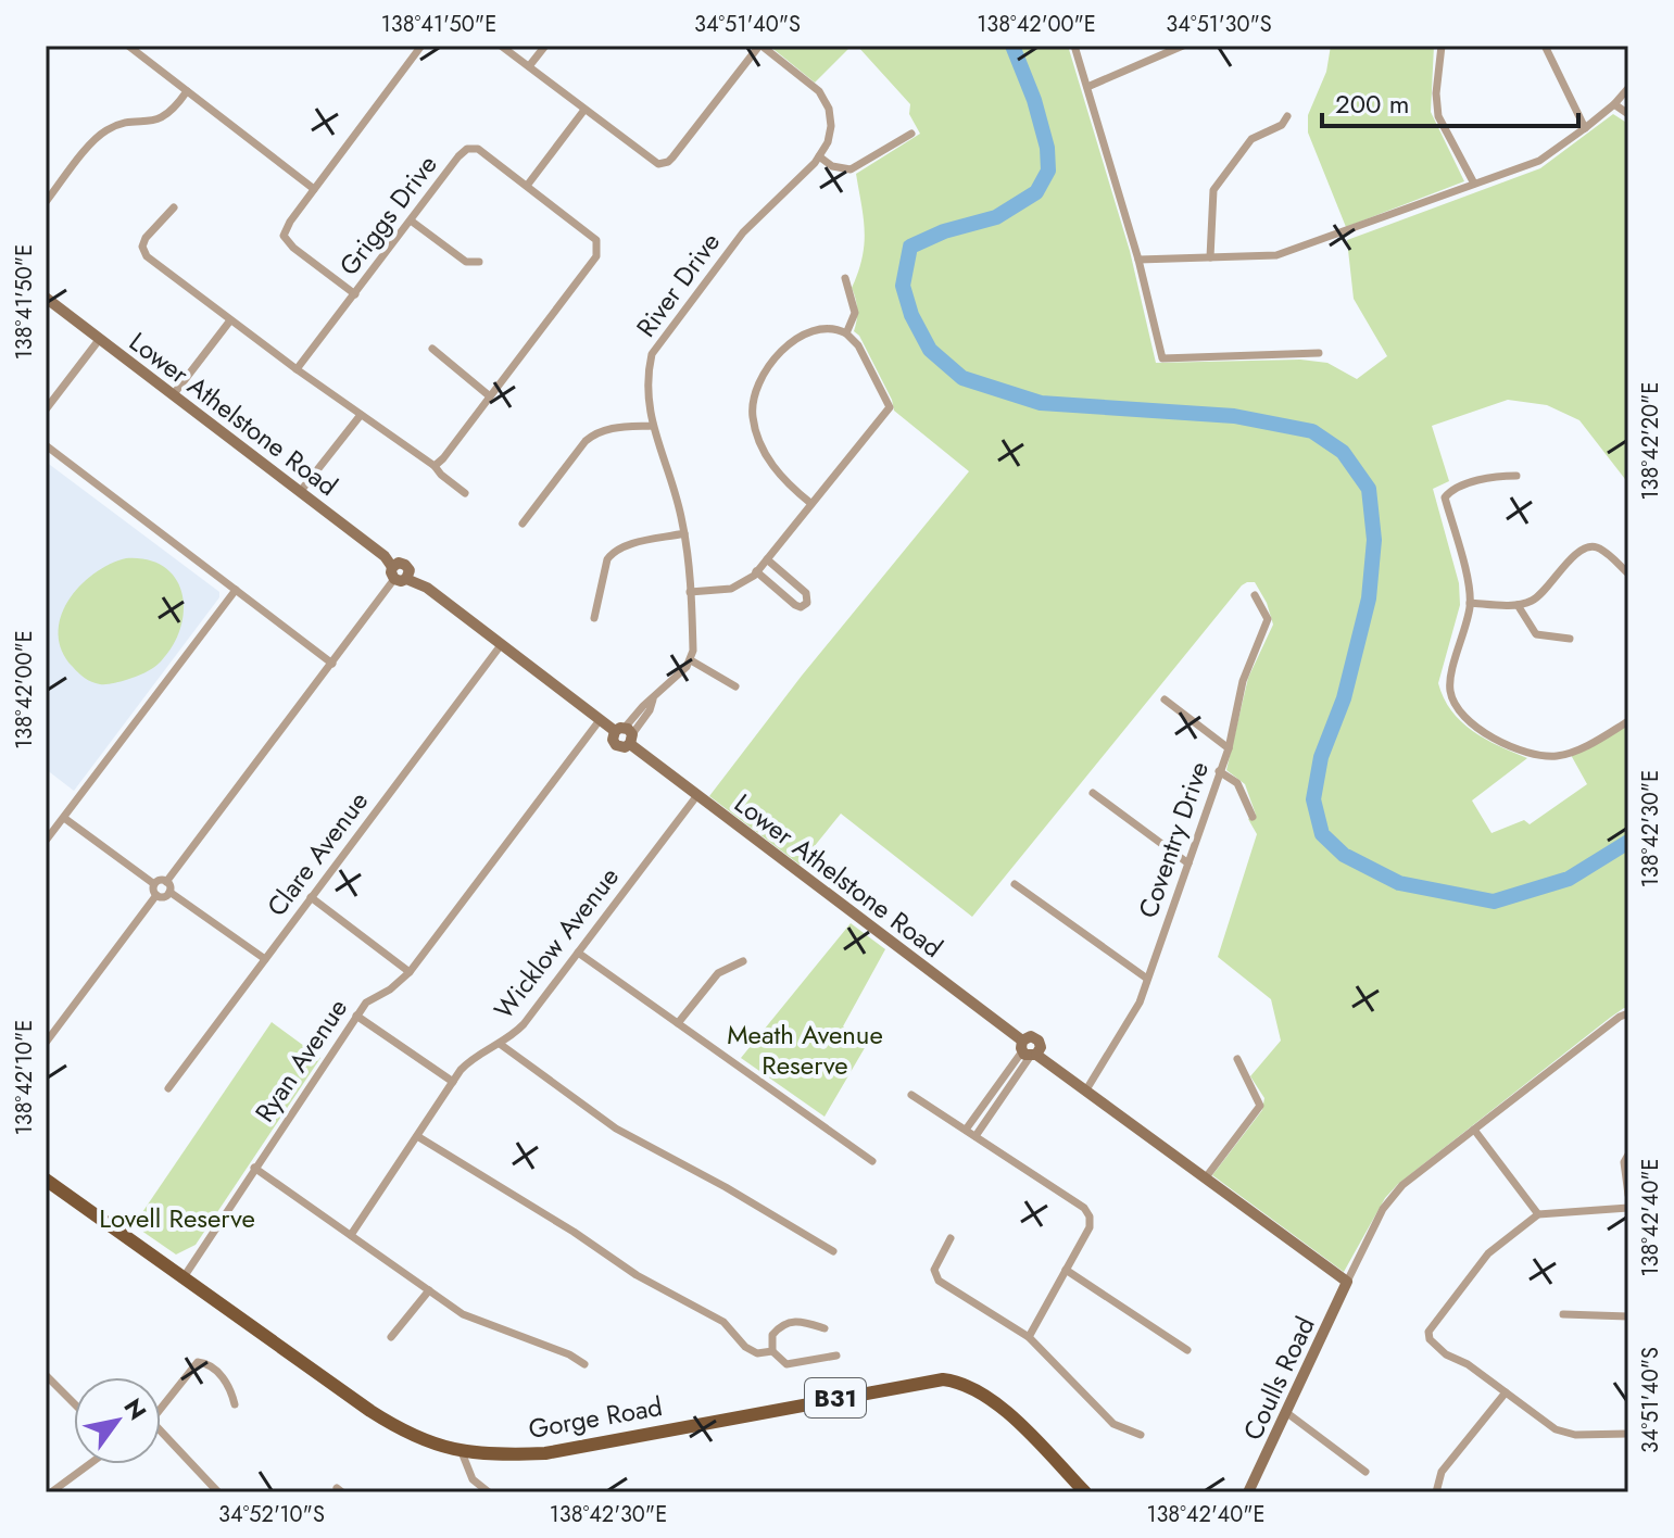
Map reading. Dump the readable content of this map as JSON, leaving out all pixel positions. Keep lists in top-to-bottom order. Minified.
{"streets":{"main road":["B31","Gorge Road"],"street":["Griggs Drive","River Drive","Lower Athelstone Road","Coventry Drive","Clare Avenue","Wicklow Avenue","Ryan Avenue","Coulls Road"]},"crossings":[["Lower Athelstone Road","Coventry Drive"],["Lower Athelstone Road","Clare Avenue"],["Lower Athelstone Road","Wicklow Avenue"],["Lower Athelstone Road","Ryan Avenue"],["Lower Athelstone Road","Coulls Road"],["Ryan Avenue","Gorge Road"]],"parks":["Meath Avenue Reserve","Lovell Reserve"],"scale_bar":"200 m","north":"top right","coordinates":["138°41'50\"E","34°51'40\"S","138°42'00\"E","34°51'30\"S","138°42'20\"E","138°42'30\"E","138°42'10\"E","138°42'40\"E","34°52'10\"S"]}
